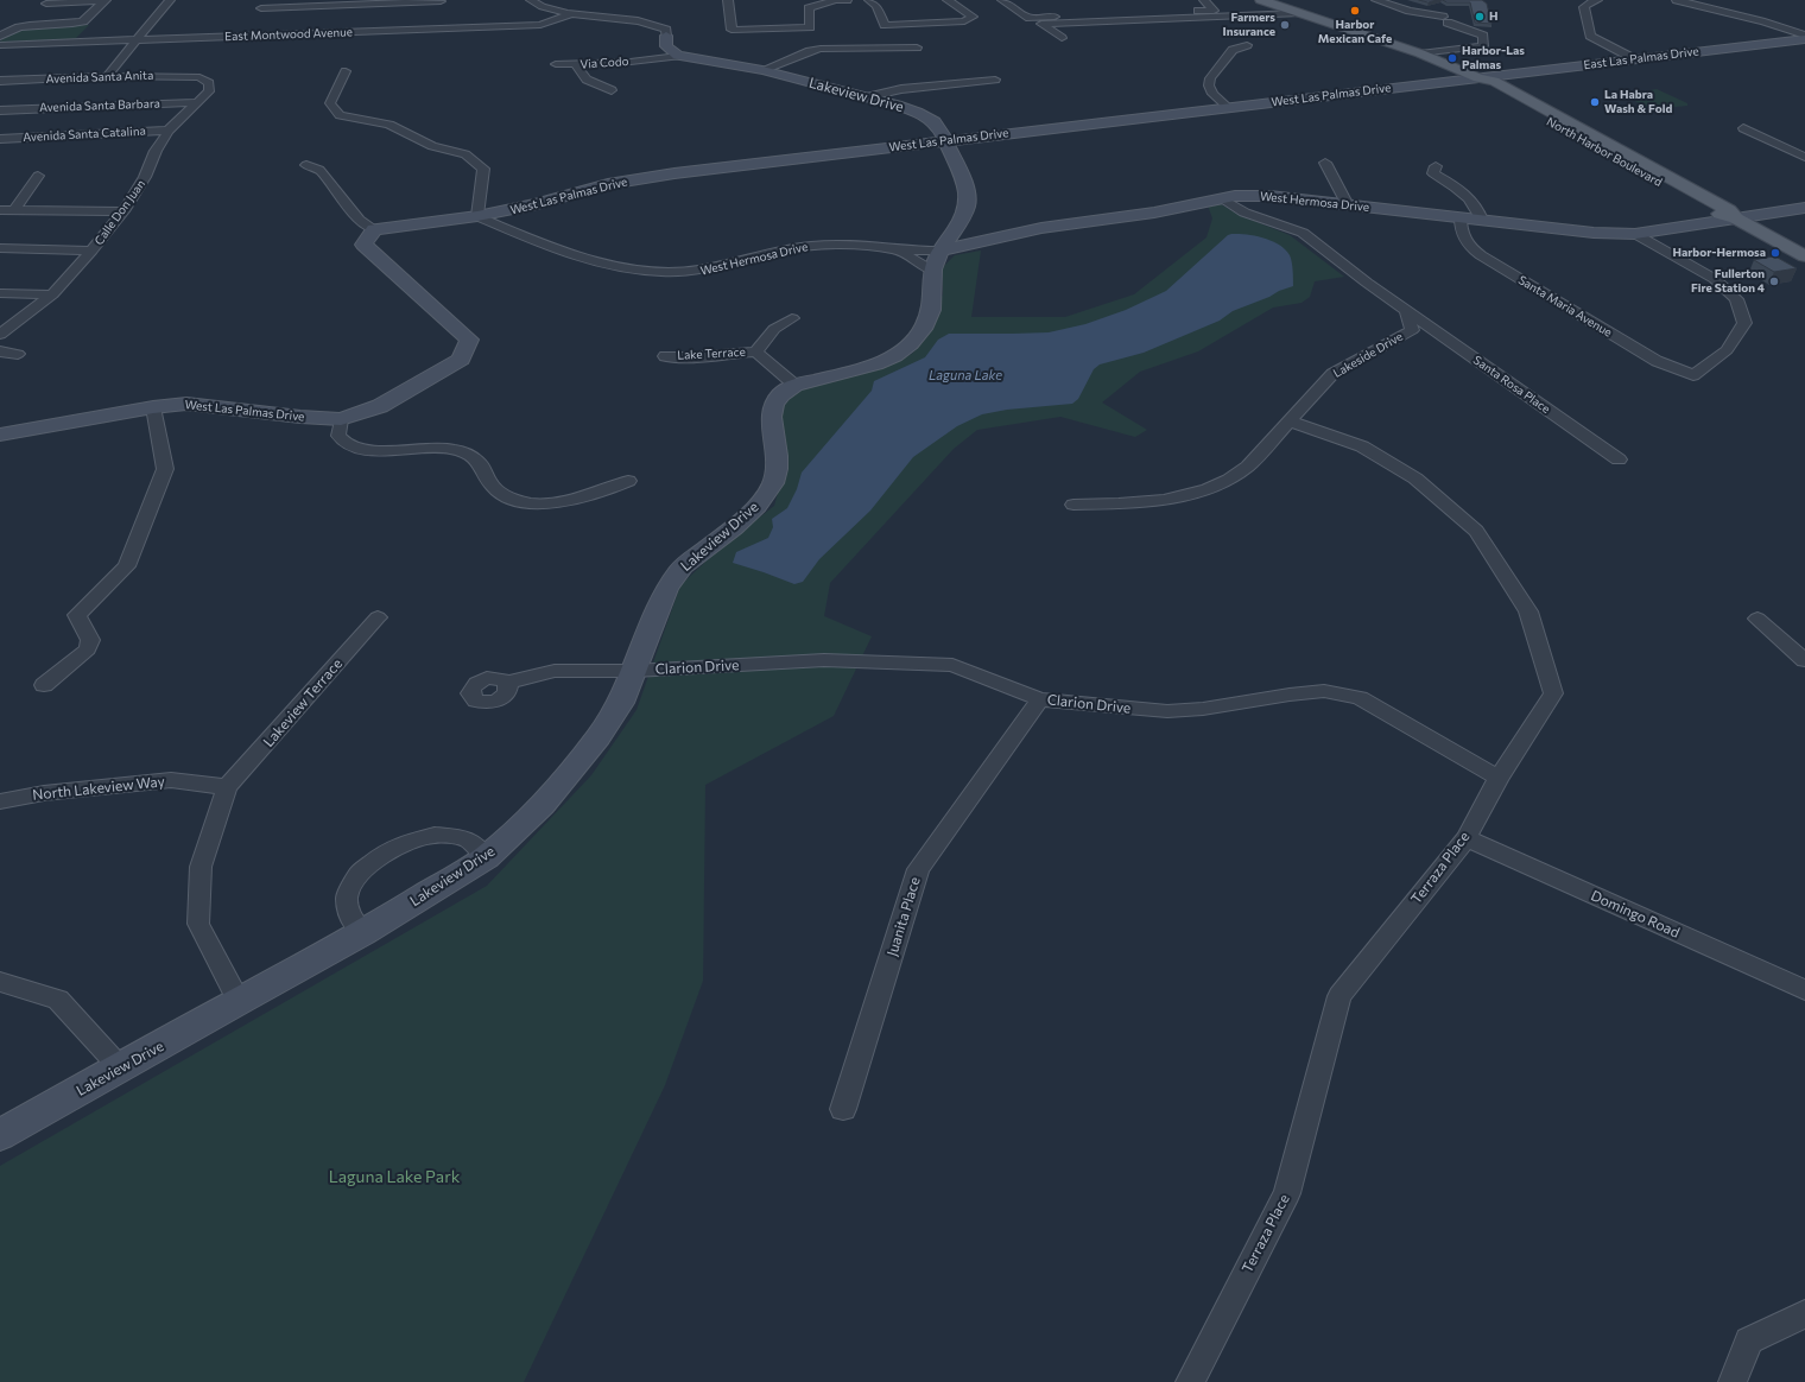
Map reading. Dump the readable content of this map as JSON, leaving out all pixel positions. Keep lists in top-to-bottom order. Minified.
{"streets":{"main road":["North Harbor Boulevard"],"street":["East Montwood Avenue","East Las Palmas Drive","Via Codo","Avenida Santa Anita","Lakeview Drive","West Las Palmas Drive","Avenida Santa Barbara","Avenida Santa Catalina","West Hermosa Drive","Calle Don Juan","Santa Maria Avenue","Lake Terrace","Lakeside Drive","Santa Rosa Place","Clarion Drive","Lakeview Terrace","North Lakeview Way","Terraza Place","Domingo Road","Juanita Place"]},"crossings":[["East Las Palmas Drive","West Las Palmas Drive"],["East Las Palmas Drive","North Harbor Boulevard"],["Via Codo","Lakeview Drive"],["Avenida Santa Anita","Calle Don Juan"],["Lakeview Drive","West Las Palmas Drive"],["Lakeview Drive","West Hermosa Drive"],["Lakeview Drive","Clarion Drive"],["West Las Palmas Drive","North Harbor Boulevard"],["West Las Palmas Drive","West Hermosa Drive"],["Avenida Santa Barbara","Calle Don Juan"],["Avenida Santa Catalina","Calle Don Juan"],["North Harbor Boulevard","West Hermosa Drive"],["West Hermosa Drive","Santa Maria Avenue"],["West Hermosa Drive","Lakeside Drive"],["Lakeside Drive","Santa Rosa Place"],["Lakeside Drive","Terraza Place"],["Clarion Drive","Terraza Place"],["Clarion Drive","Juanita Place"],["Lakeview Terrace","North Lakeview Way"],["Terraza Place","Domingo Road"]],"water":["Laguna Lake"],"parks":["Laguna Lake Park"],"places":["Harbor Mexican Cafe","H","Farmers Insurance","Harbor-Las Palmas","La Habra Wash & Fold","Harbor-Hermosa","Fullerton Fire Station 4"]}
